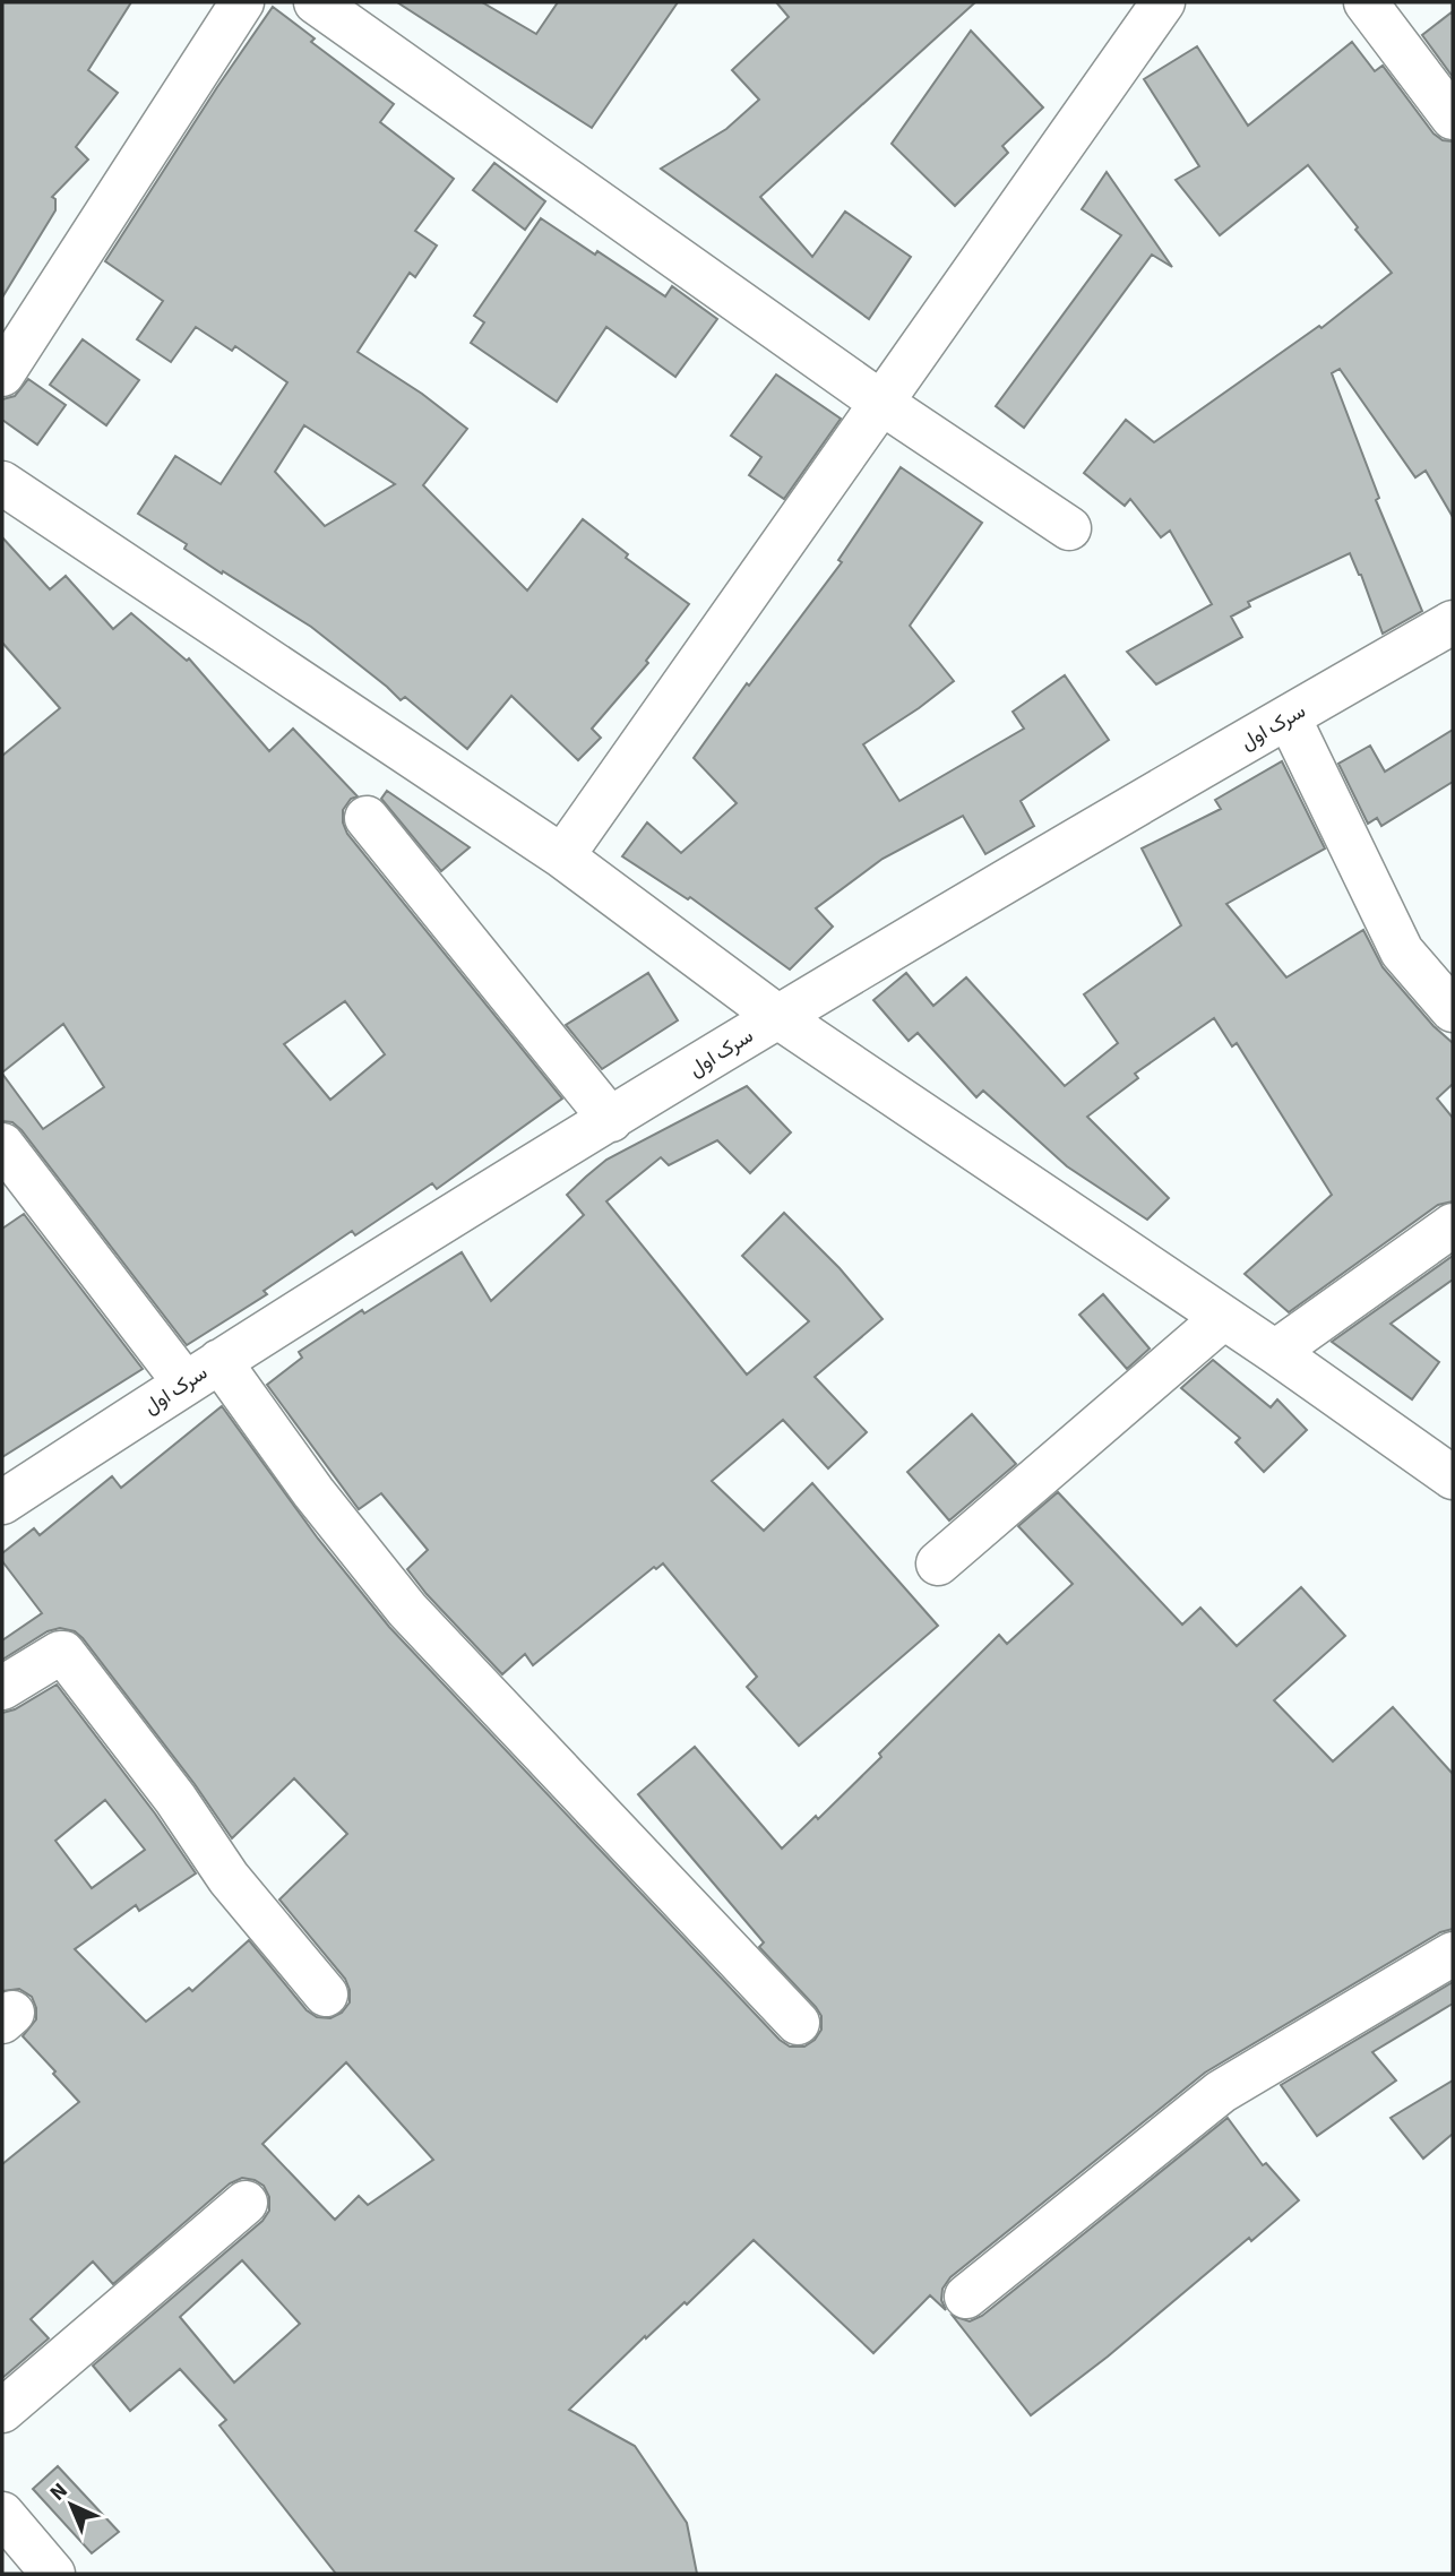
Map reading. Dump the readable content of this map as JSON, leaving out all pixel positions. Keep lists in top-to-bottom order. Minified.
{"streets":{"street":["سرک اول"]},"north":"top left"}
